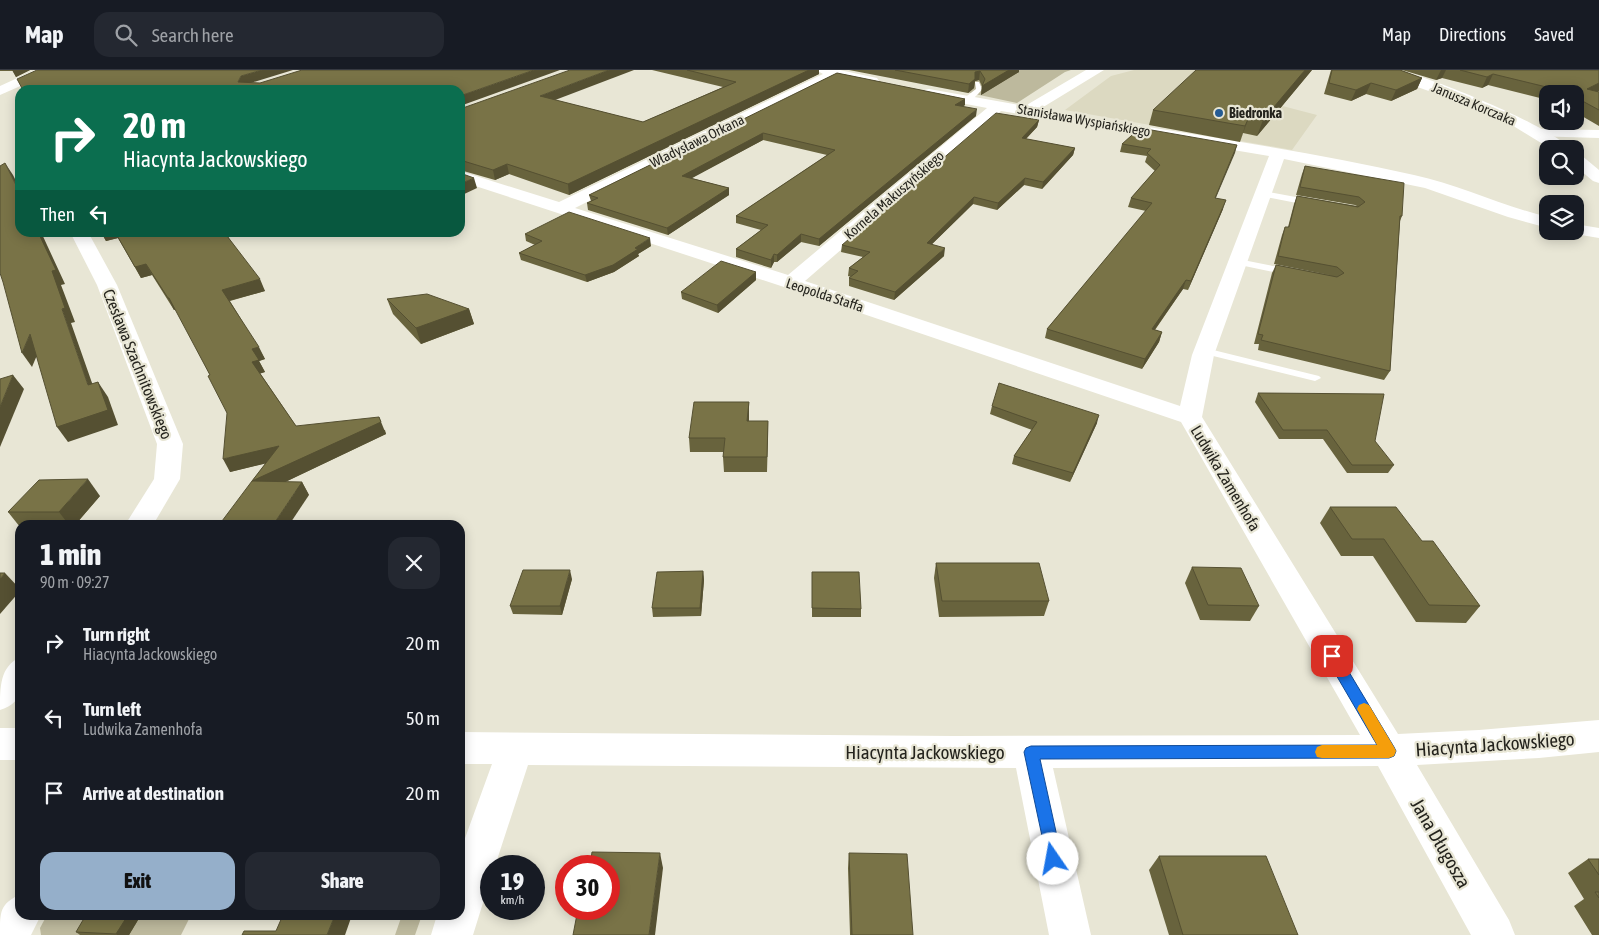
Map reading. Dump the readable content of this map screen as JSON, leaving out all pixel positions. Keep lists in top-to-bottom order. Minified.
{"streets":{"street":["Janusza Korczaka","Stanisława Wyspiańskiego","Władysława Orkana","Kornela Makuszyńskiego","Leopolda Staffa","Czesława Szachnitowskiego","Ludwika Zamenhofa","Hiacynta Jackowskiego","Jana Długosza"]},"crossings":[["Stanisława Wyspiańskiego","Kornela Makuszyńskiego"],["Stanisława Wyspiańskiego","Ludwika Zamenhofa"],["Władysława Orkana","Leopolda Staffa"],["Kornela Makuszyńskiego","Leopolda Staffa"],["Leopolda Staffa","Ludwika Zamenhofa"],["Ludwika Zamenhofa","Hiacynta Jackowskiego"],["Ludwika Zamenhofa","Jana Długosza"],["Hiacynta Jackowskiego","Jana Długosza"]],"places":["Biedronka"],"page":{"header":"Map","search":"Search here","nav":["Map","Directions","Saved"],"turn":["20 m","Hiacynta Jackowskiego"],"then":"Then","heading":["1 min","90 m · 09:27"],"list":[{"name":"Turn right","note":"Hiacynta Jackowskiego","value":"20 m"},{"name":"Turn left","note":"Ludwika Zamenhofa","value":"50 m"},{"name":"Arrive at destination","value":"20 m"}],"buttons":["Exit","Share"],"speed":"19 km/h","limit":"30"}}
